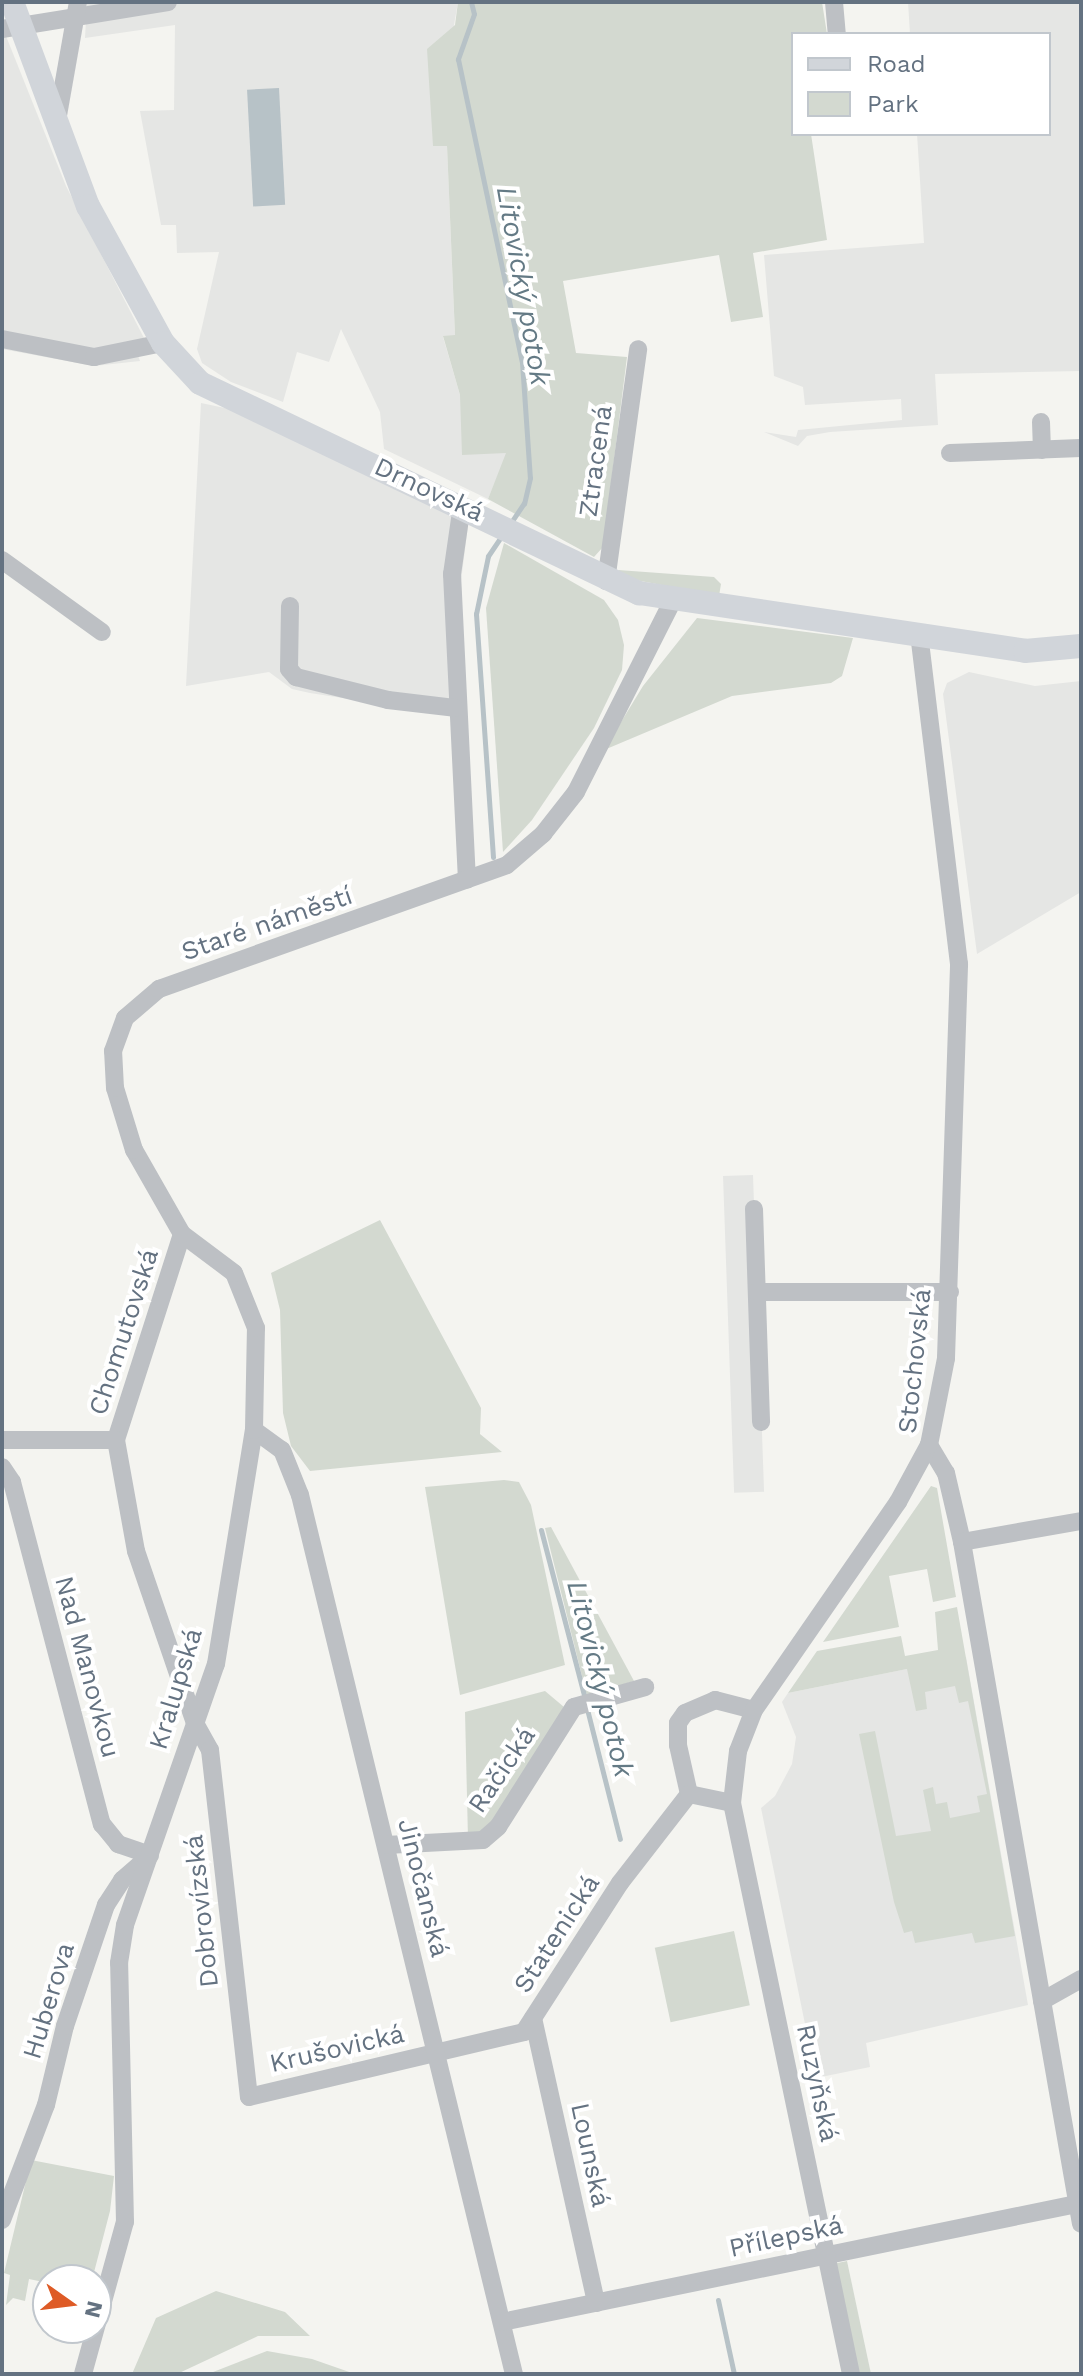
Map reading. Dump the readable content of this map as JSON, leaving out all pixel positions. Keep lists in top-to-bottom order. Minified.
{"streets":{"main road":["Drnovská"],"street":["Ztracená","Staré náměstí","Chomutovská","Stochovská","Nad Manovkou","Kralupská","Račická","Jinočanská","Dobrovízská","Statenická","Huberova","Krušovická","Ruzyňská","Lounská","Přílepská"]},"crossings":[["Ztracená","Drnovská"],["Drnovská","Staré náměstí"],["Drnovská","Stochovská"],["Staré náměstí","Kralupská"],["Chomutovská","Kralupská"],["Chomutovská","Dobrovízská"],["Stochovská","Ruzyňská"],["Stochovská","Přílepská"],["Nad Manovkou","Kralupská"],["Nad Manovkou","Huberova"],["Kralupská","Jinočanská"],["Kralupská","Dobrovízská"],["Kralupská","Huberova"],["Račická","Jinočanská"],["Jinočanská","Statenická"],["Jinočanská","Krušovická"],["Jinočanská","Přílepská"],["Dobrovízská","Krušovická"],["Statenická","Krušovická"],["Statenická","Lounská"],["Ruzyňská","Přílepská"],["Lounská","Přílepská"]],"water":["Litovický potok"],"legend":["Road","Park"],"north":"right"}
